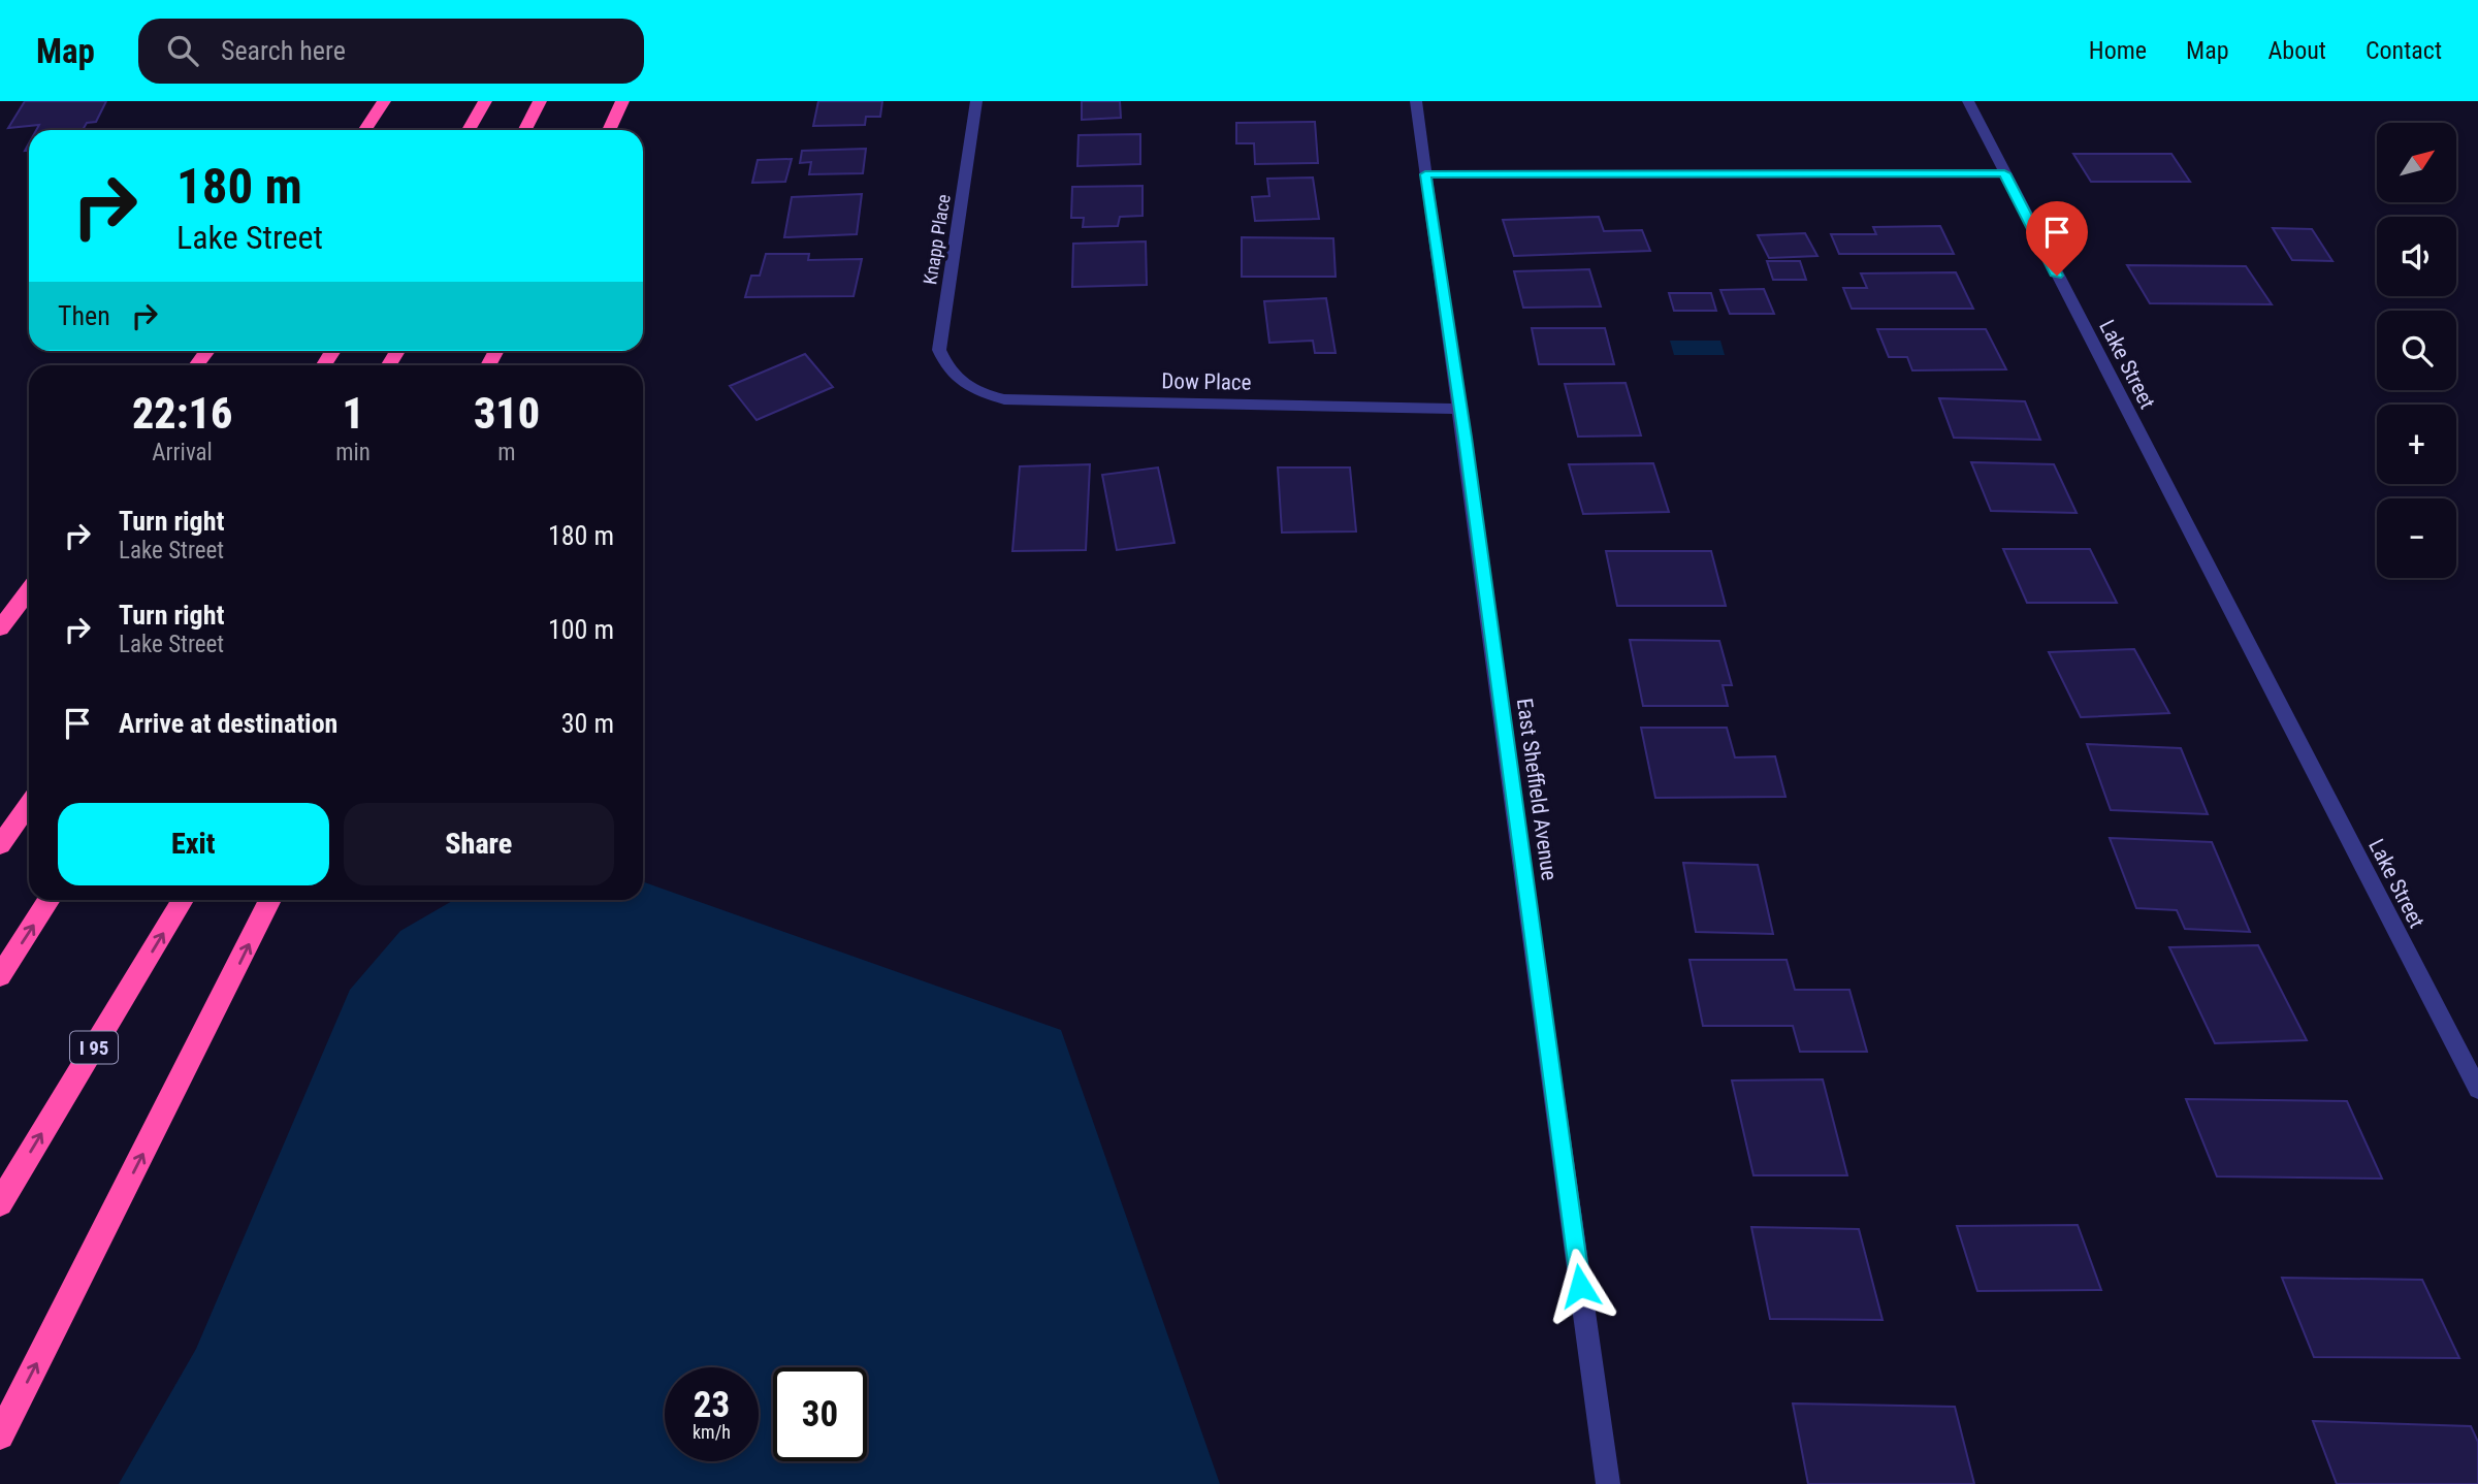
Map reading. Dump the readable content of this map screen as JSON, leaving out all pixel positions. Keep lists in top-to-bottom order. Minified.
{"streets":{"highway":["I 95"],"street":["Knapp Place","Lake Street","Dow Place","East Sheffield Avenue"]},"crossings":[["Knapp Place","Dow Place"],["Dow Place","East Sheffield Avenue"]],"north":"top right","page":{"header":"Map","search":"Search here","nav":["Home","Map","About","Contact"],"map_buttons":["+","−"],"turn":["180 m","Lake Street"],"then":"Then","eta":["22:16","Arrival","1","min","310","m"],"list":[{"name":"Turn right","note":"Lake Street","value":"180 m"},{"name":"Turn right","note":"Lake Street","value":"100 m"},{"name":"Arrive at destination","value":"30 m"}],"buttons":["Exit","Share"],"speed":"23 km/h","limit":"30"}}
